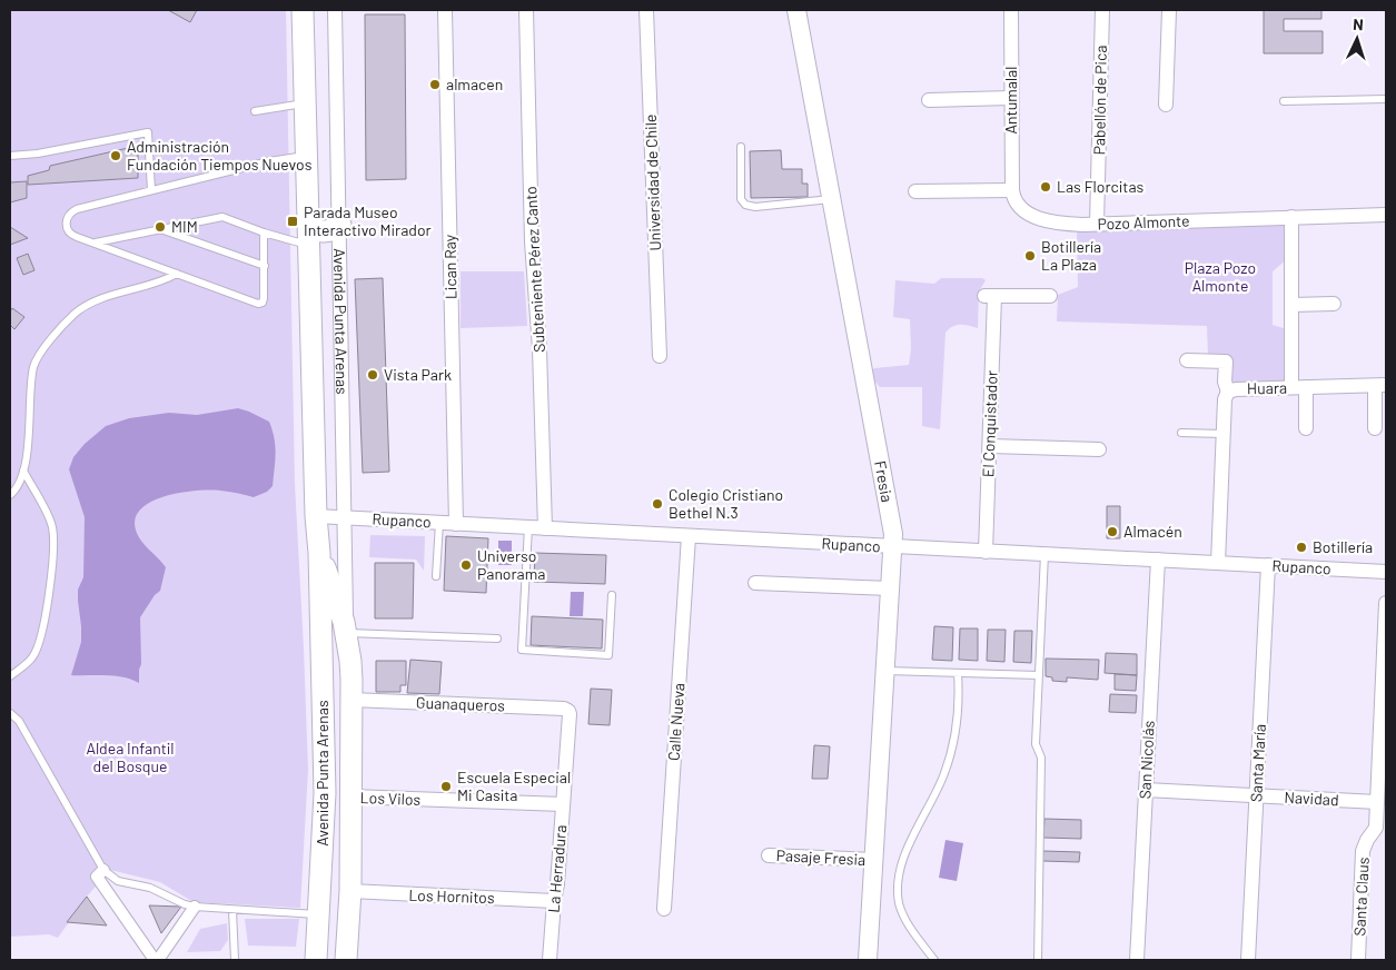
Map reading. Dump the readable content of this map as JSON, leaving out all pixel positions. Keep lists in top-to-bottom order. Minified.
{"streets":{"main road":["Avenida Punta Arenas"],"street":["Antumalal","Pabellón de Pica","Universidad de Chile","Pozo Almonte","Lican Ray","Subteniente Pérez Canto","Huara","El Conquistador","Fresia","Rupanco","Guanaqueros","Calle Nueva","San Nicolás","Santa María","Los Vilos","Navidad","Pasaje Fresia","La Herradura","Los Hornitos","Santa Claus"]},"crossings":[["Antumalal","Pozo Almonte"],["Pabellón de Pica","Pozo Almonte"],["Lican Ray","Rupanco"],["Subteniente Pérez Canto","Rupanco"],["Avenida Punta Arenas","Rupanco"],["Avenida Punta Arenas","Guanaqueros"],["Avenida Punta Arenas","Los Vilos"],["Avenida Punta Arenas","Los Hornitos"],["El Conquistador","Rupanco"],["Fresia","Rupanco"],["Fresia","Pasaje Fresia"],["Rupanco","Calle Nueva"],["Rupanco","San Nicolás"],["Rupanco","Santa María"],["Guanaqueros","La Herradura"],["San Nicolás","Navidad"],["Santa María","Navidad"],["Los Vilos","La Herradura"],["Navidad","Santa Claus"],["La Herradura","Los Hornitos"]],"parks":["Plaza Pozo Almonte","Aldea Infantil del Bosque"],"places":{"other":["almacen","Administración Fundación Tiempos Nuevos","Las Florcitas","MIM","Botillería La Plaza","Vista Park","Colegio Cristiano Bethel N.3","Almacén","Botillería","Universo Panorama","Escuela Especial Mi Casita"],"transit":["Parada Museo Interactivo Mirador"]},"north":"top"}
